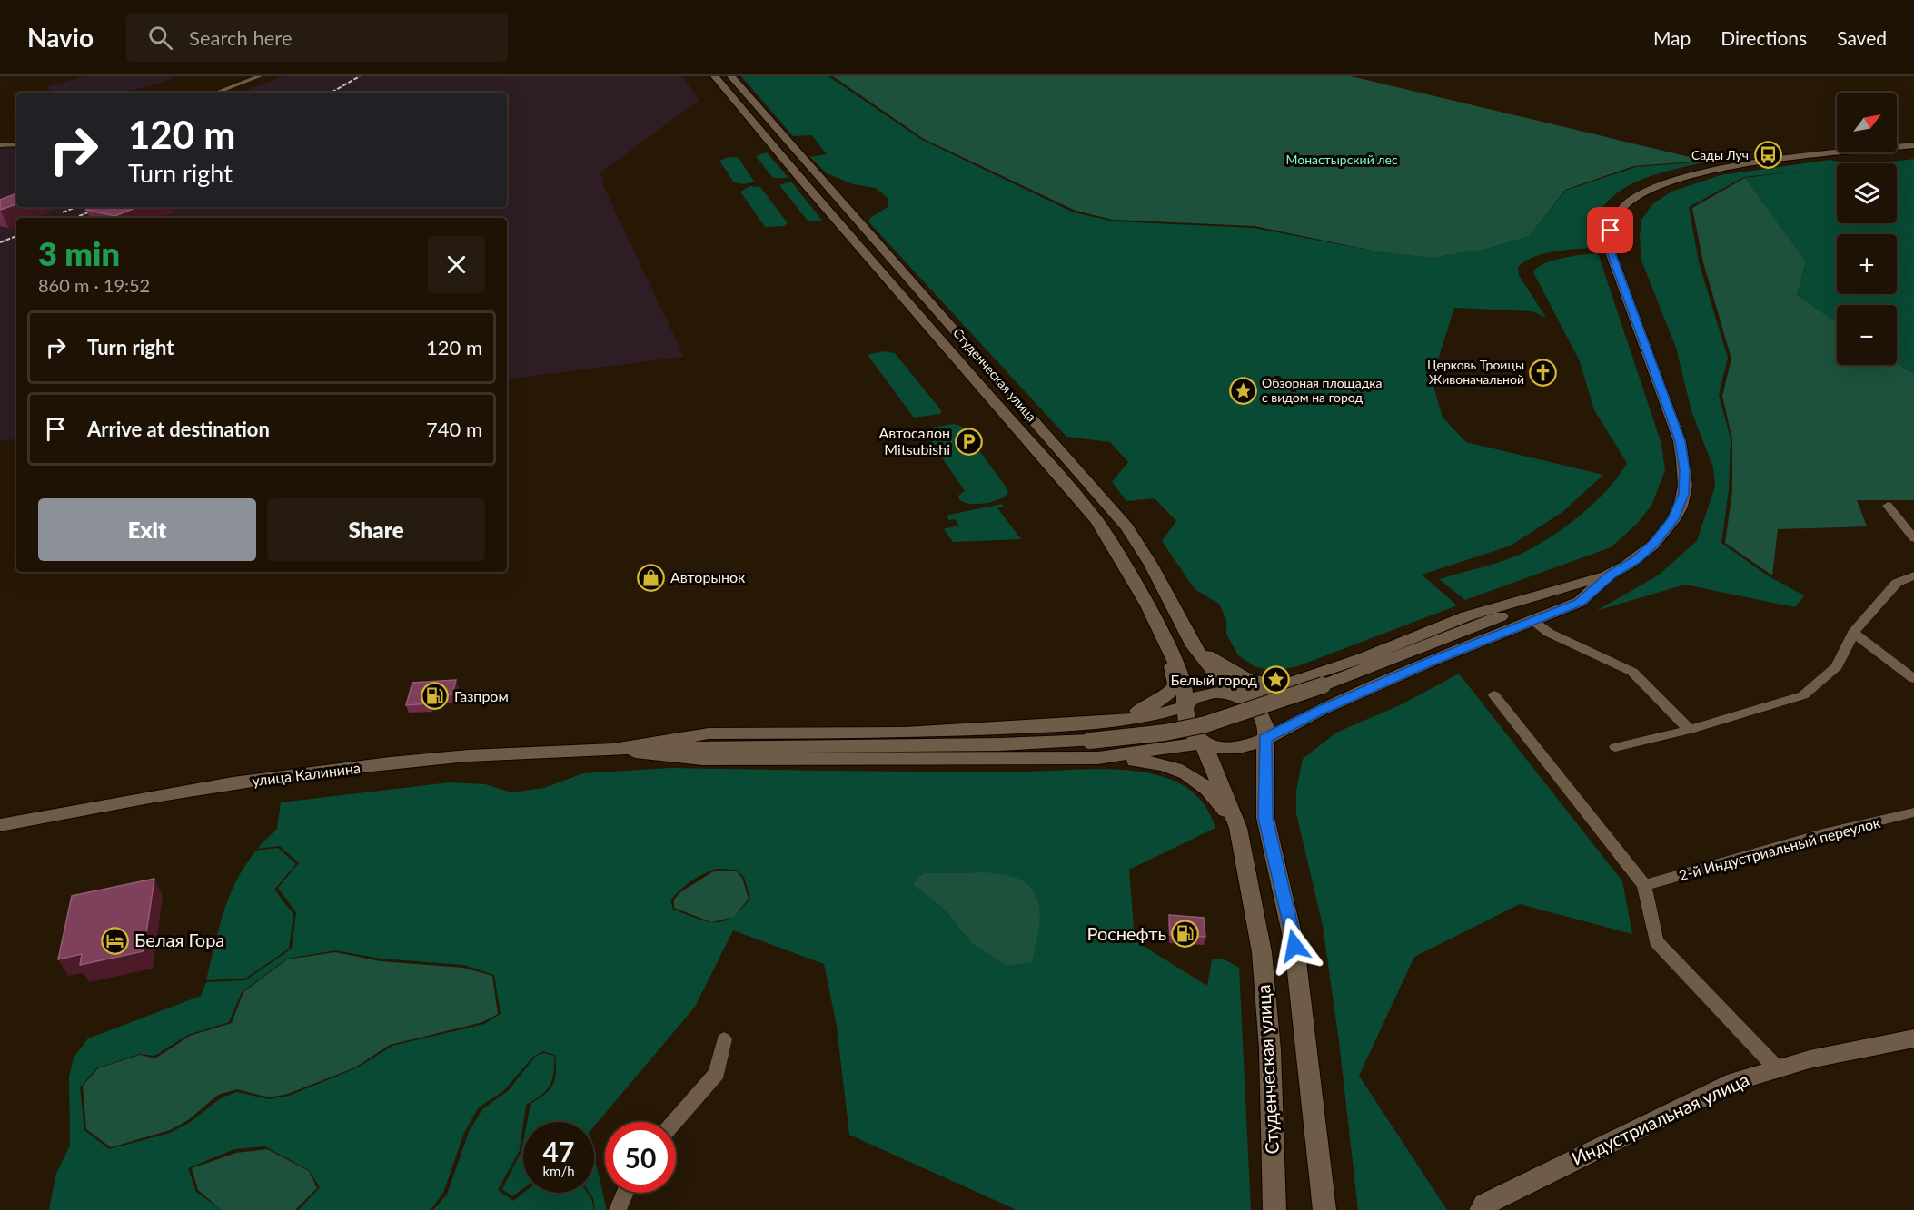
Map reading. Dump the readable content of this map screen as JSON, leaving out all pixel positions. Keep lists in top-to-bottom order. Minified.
{"streets":{"main road":["Студенческая улица","улица Калинина","Индустриальная улица"],"street":["2-й Индустриальный переулок"]},"parks":["Монастырский лес"],"places":{"bus stop":["Сады Луч"],"church":["Церковь Троицы Живоначальной"],"place":["Обзорная площадка с видом на город","Белый город"],"parking":["Автосалон Mitsubishi"],"shop":["Авторынок"],"fuel station":["Газпром","Роснефть"],"hotel":["Белая Гора"]},"north":"top right","page":{"header":"Navio","search":"Search here","nav":["Map","Directions","Saved"],"map_buttons":["+","−"],"turn":["120 m","Turn right"],"heading":["3 min","860 m · 19:52"],"list":[{"name":"Turn right","value":"120 m"},{"name":"Arrive at destination","value":"740 m"}],"buttons":["Exit","Share"],"speed":"47 km/h","limit":"50"}}
